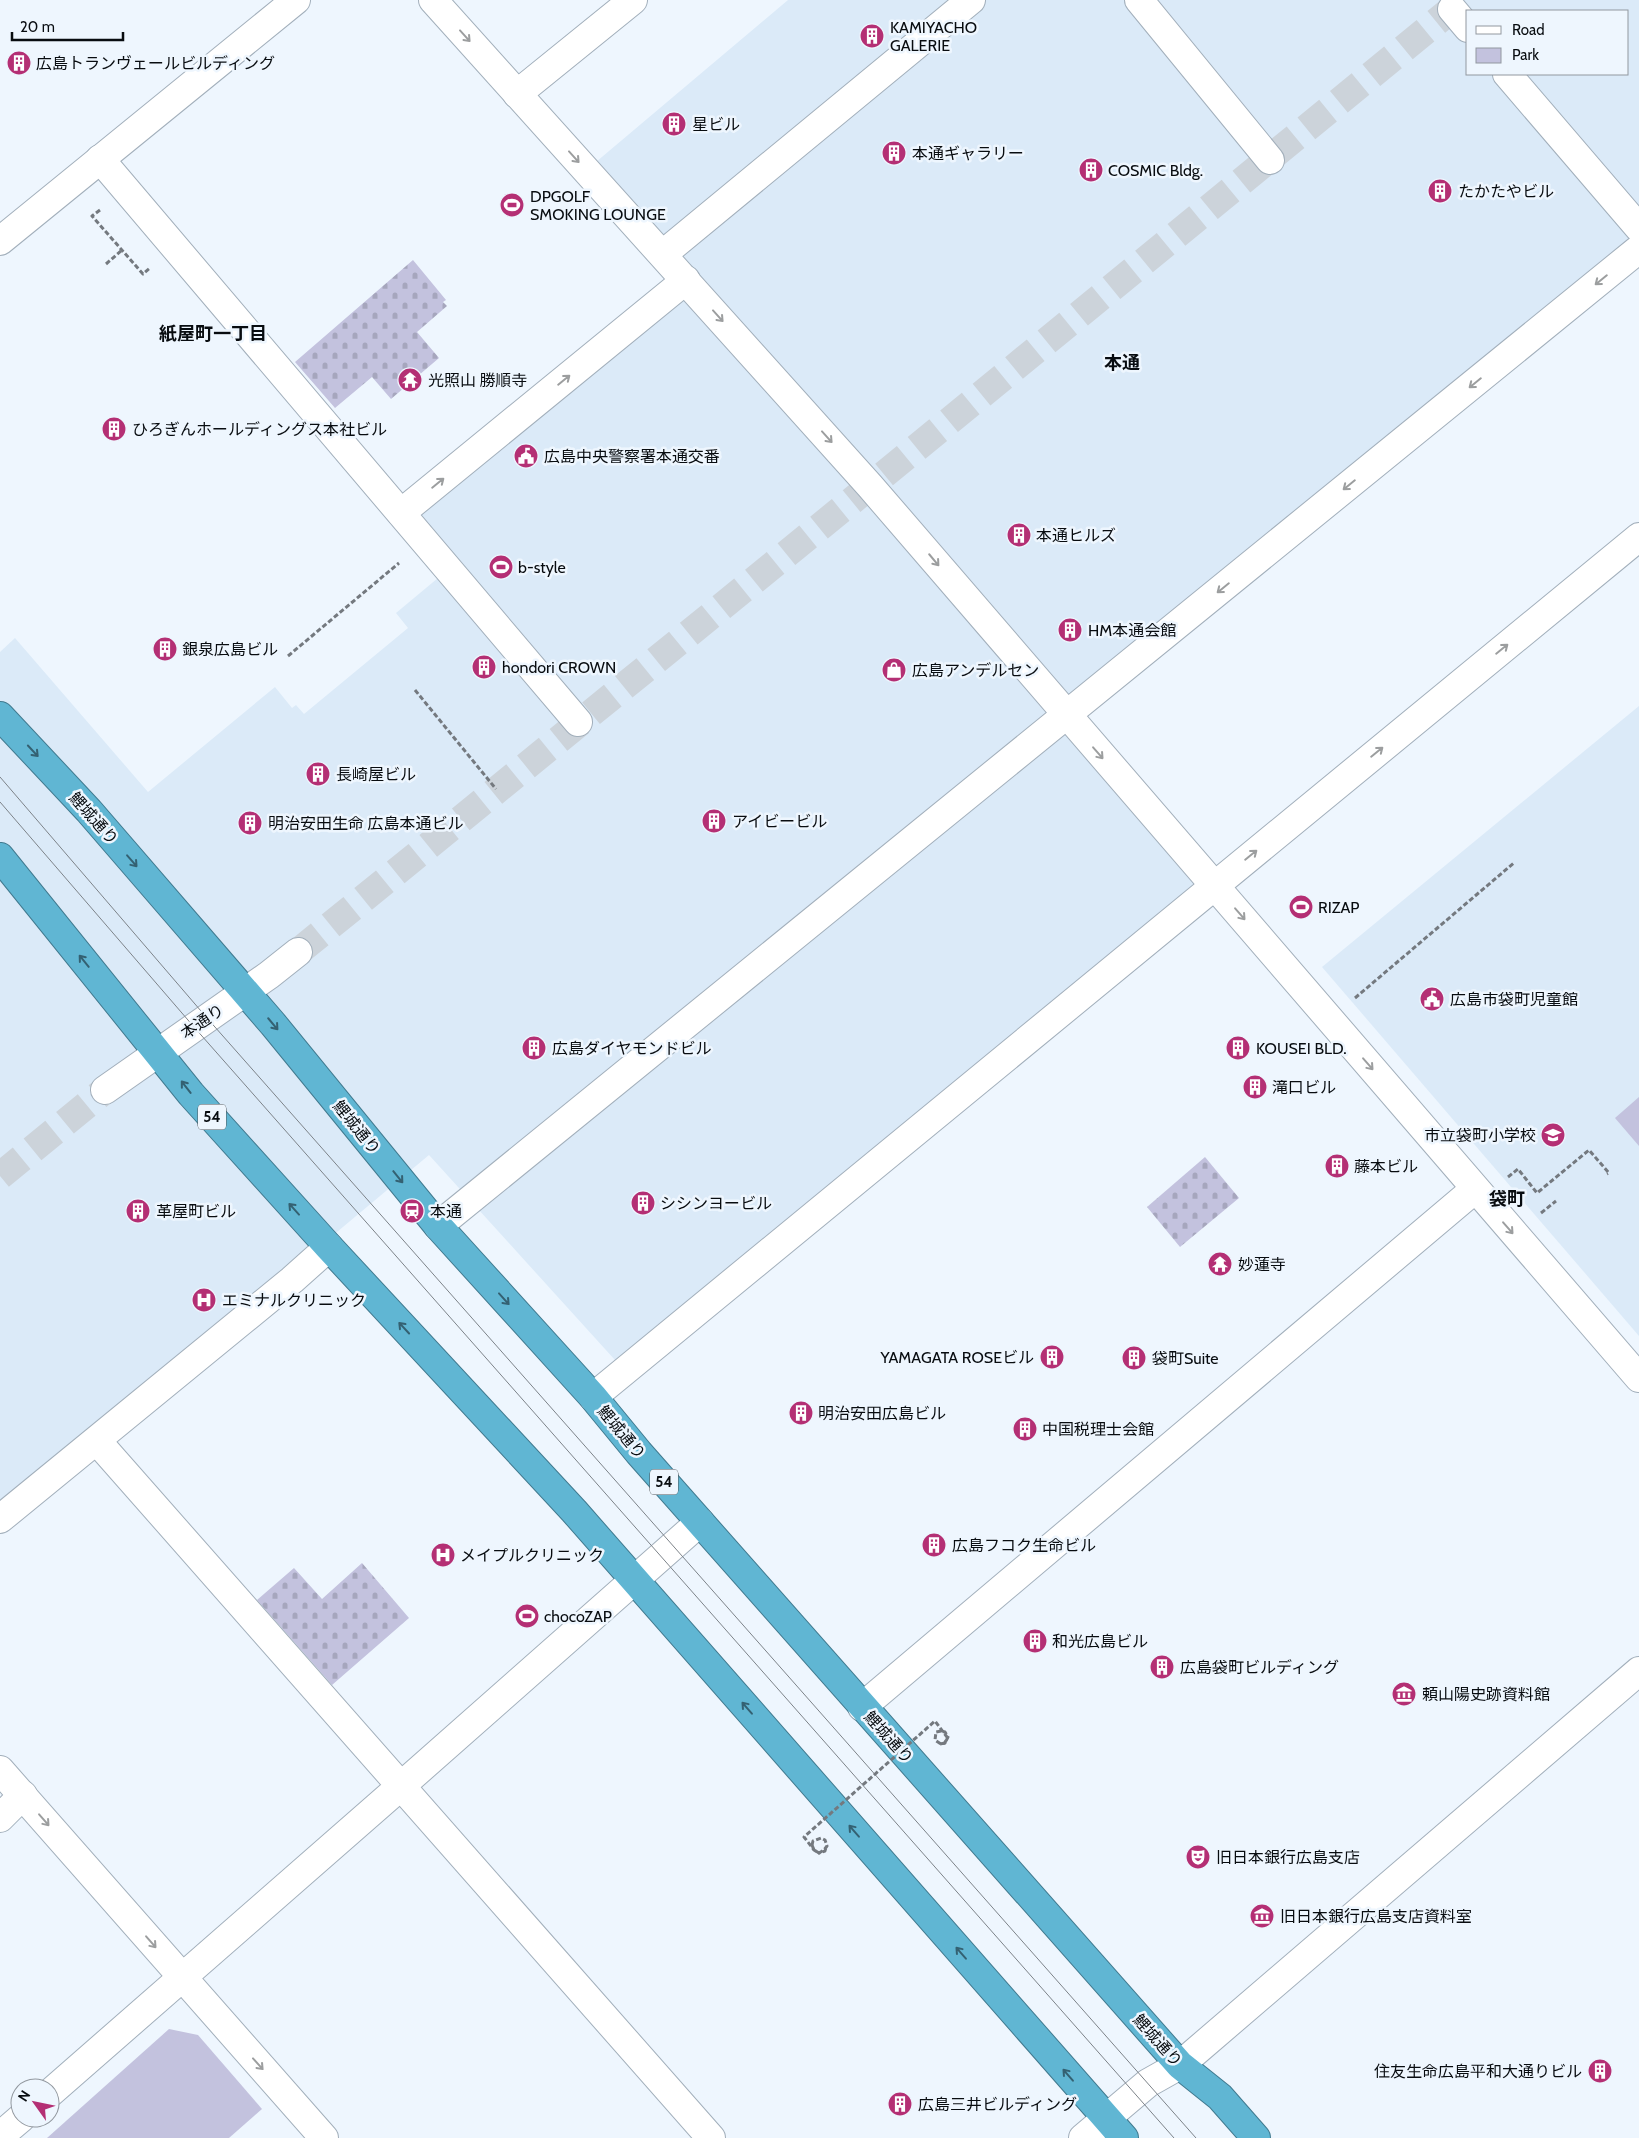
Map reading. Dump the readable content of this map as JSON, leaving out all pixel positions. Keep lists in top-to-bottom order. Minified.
{"streets":{"highway":["鯉城通り","54"],"street":["本通り"]},"crossings":[["鯉城通り","本通り"],["本通り","54"]],"districts":["紙屋町一丁目","本通","袋町"],"places":{"building":["KAMIYACHO GALERIE","広島トランヴェールビルディング","星ビル","本通ギャラリー","COSMIC Bldg.","たかたやビル","ひろぎんホールディングス本社ビル","本通ヒルズ","HM本通会館","銀泉広島ビル","hondori CROWN","長崎屋ビル","アイビービル","明治安田生命 広島本通ビル","広島ダイヤモンドビル","KOUSEI BLD.","滝口ビル","藤本ビル","シシンヨービル","革屋町ビル","YAMAGATA ROSEビル","袋町Suite","明治安田広島ビル","中国税理士会館","広島フコク生命ビル","和光広島ビル","広島袋町ビルディング","住友生命広島平和大通りビル","広島三井ビルディング"],"sports":["DPGOLF SMOKING LOUNGE","b-style","RIZAP","chocoZAP"],"temple":["光照山 勝順寺","妙蓮寺"],"public building":["広島中央警察署本通交番","広島市袋町児童館"],"shop":["広島アンデルセン"],"school or university":["市立袋町小学校"],"station":["本通"],"hospital":["エミナルクリニック","メイプルクリニック"],"museum":["頼山陽史跡資料館","旧日本銀行広島支店資料室"],"theatre":["旧日本銀行広島支店"]},"legend":["Road","Park"],"scale_bar":"20 m","north":"top left"}
